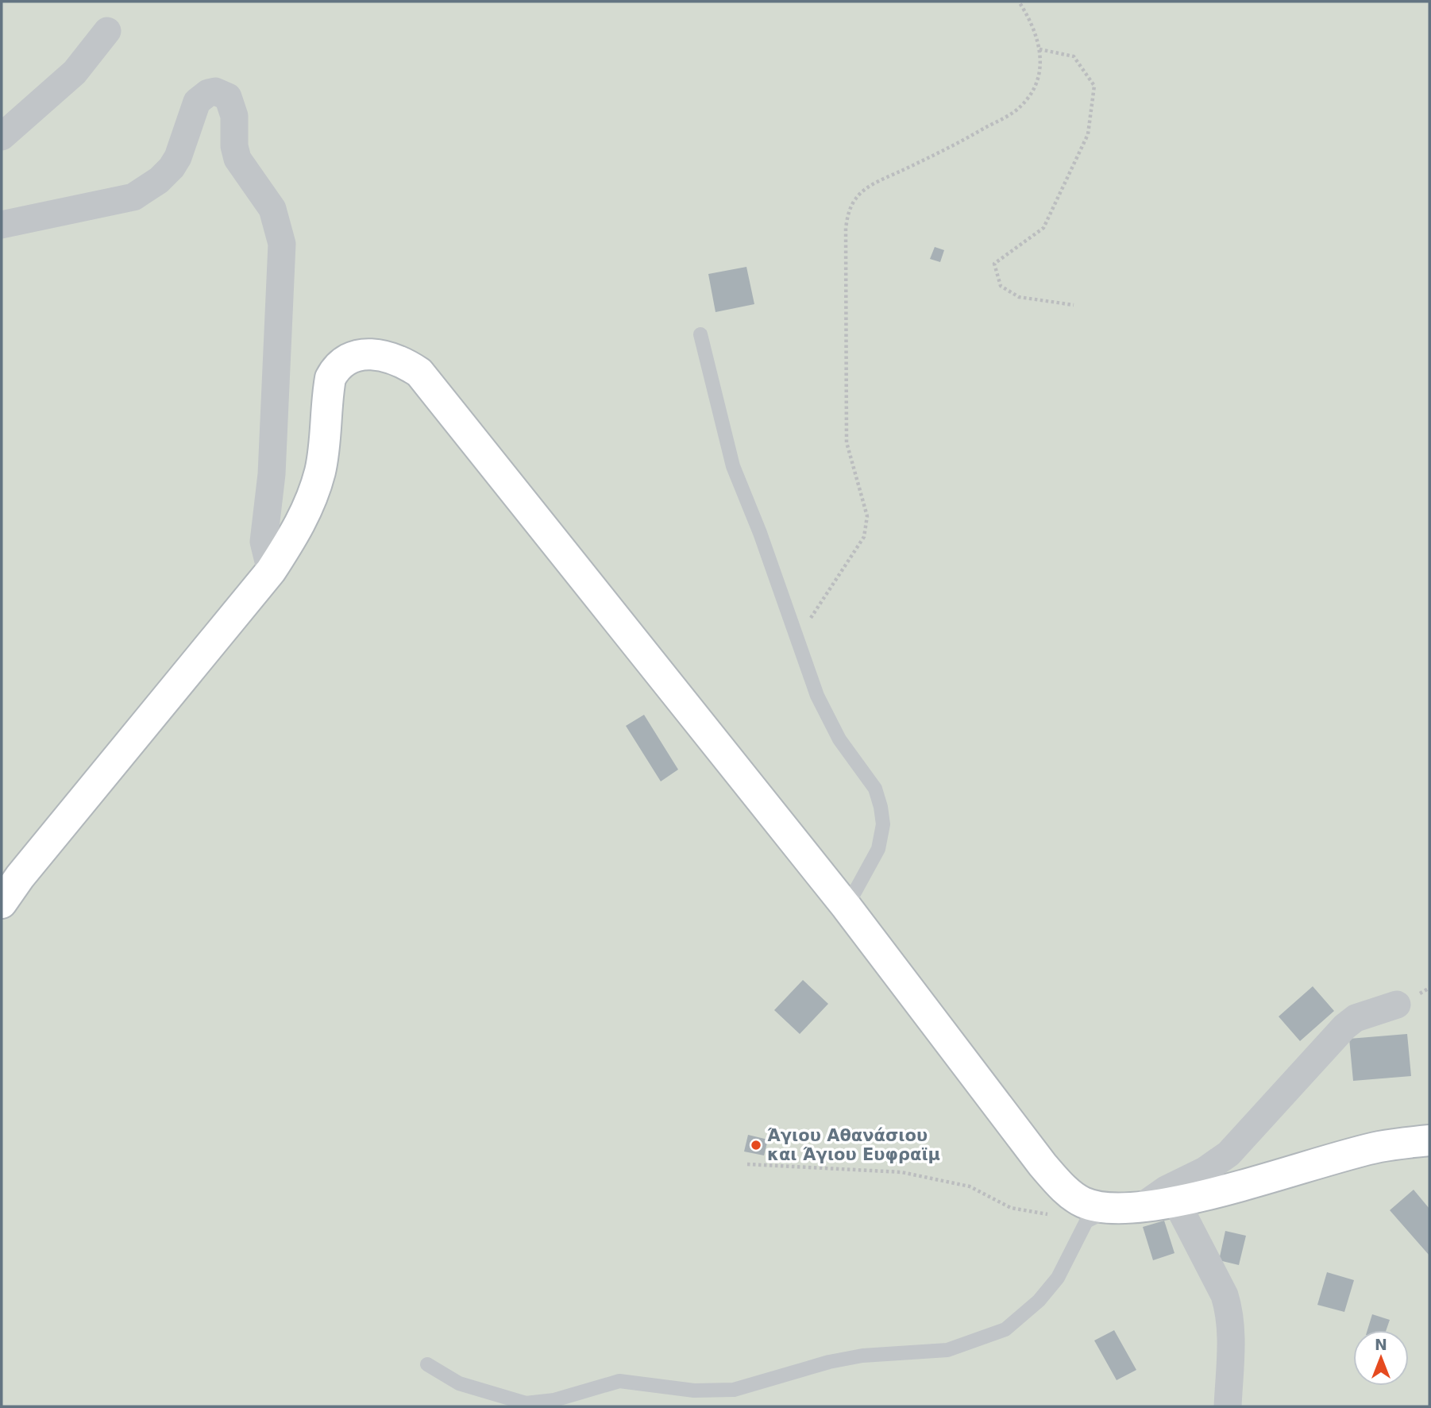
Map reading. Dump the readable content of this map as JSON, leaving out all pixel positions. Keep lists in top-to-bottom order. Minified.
{"places":["Άγιου Αθανάσιου και Άγιου Ευφραϊμ"],"north":"top"}
